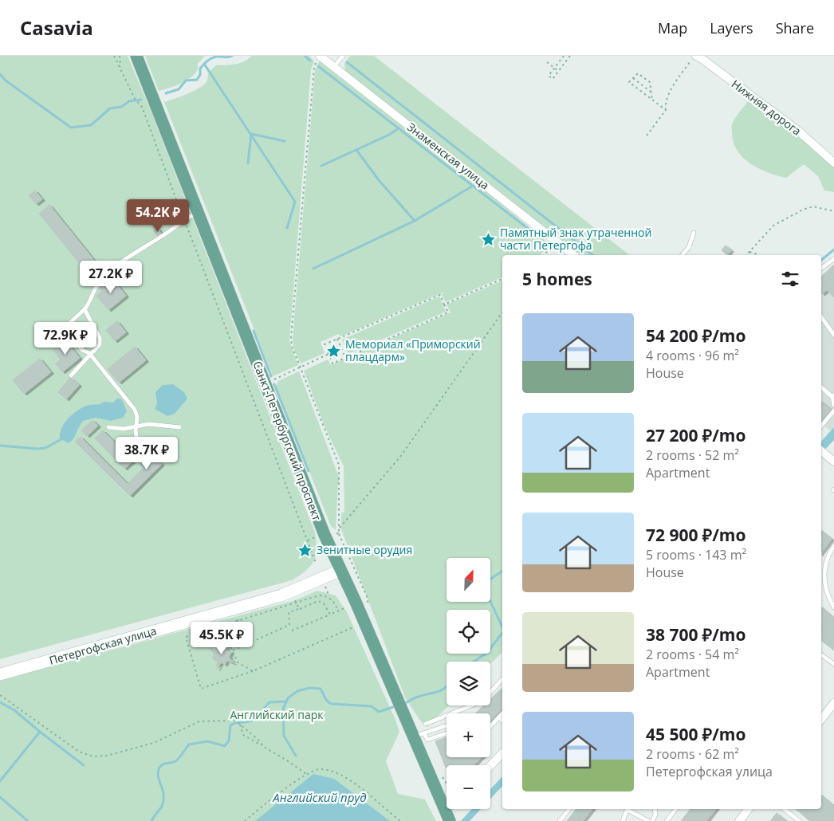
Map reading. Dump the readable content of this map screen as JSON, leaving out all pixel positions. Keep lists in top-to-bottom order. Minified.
{"streets":{"main road":["Санкт-Петербургский проспект","Петергофская улица"],"street":["Нижняя дорога","Знаменская улица"]},"crossings":[["Санкт-Петербургский проспект","Петергофская улица"]],"water":["Английский пруд"],"parks":["Английский парк"],"places":{"place":["Памятный знак утраченной части Петергофа","Мемориал «Приморский плацдарм»","Зенитные орудия"]},"north":"top right","page":{"header":"Casavia","nav":["Map","Layers","Share"],"price":["54.2K ₽","27.2K ₽","72.9K ₽","38.7K ₽","45.5K ₽"],"heading":"5 homes","list":[{"name":"54 200 ₽/mo","note":"4 rooms · 96 m² · House"},{"name":"27 200 ₽/mo","note":"2 rooms · 52 m² · Apartment"},{"name":"72 900 ₽/mo","note":"5 rooms · 143 m² · House"},{"name":"38 700 ₽/mo","note":"2 rooms · 54 m² · Apartment"},{"name":"45 500 ₽/mo","note":"2 rooms · 62 m² · Петергофская улица"}],"map_buttons":["+","−"]}}
